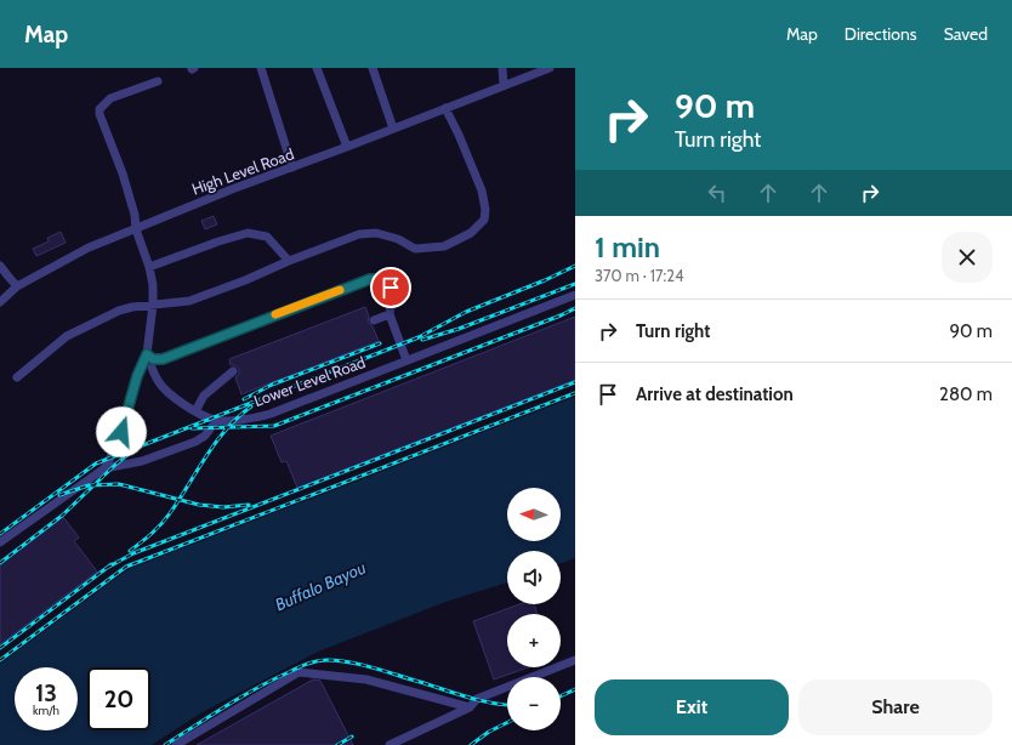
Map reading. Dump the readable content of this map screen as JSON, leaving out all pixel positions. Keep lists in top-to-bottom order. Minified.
{"streets":{"lane":["High Level Road","Lower Level Road"]},"water":["Buffalo Bayou"],"north":"left","page":{"header":"Map","nav":["Map","Directions","Saved"],"turn":["90 m","Turn right"],"heading":["1 min","370 m · 17:24"],"list":[{"name":"Turn right","value":"90 m"},{"name":"Arrive at destination","value":"280 m"}],"map_buttons":["+","−"],"speed":"13 km/h","limit":"20","buttons":["Exit","Share"]}}
